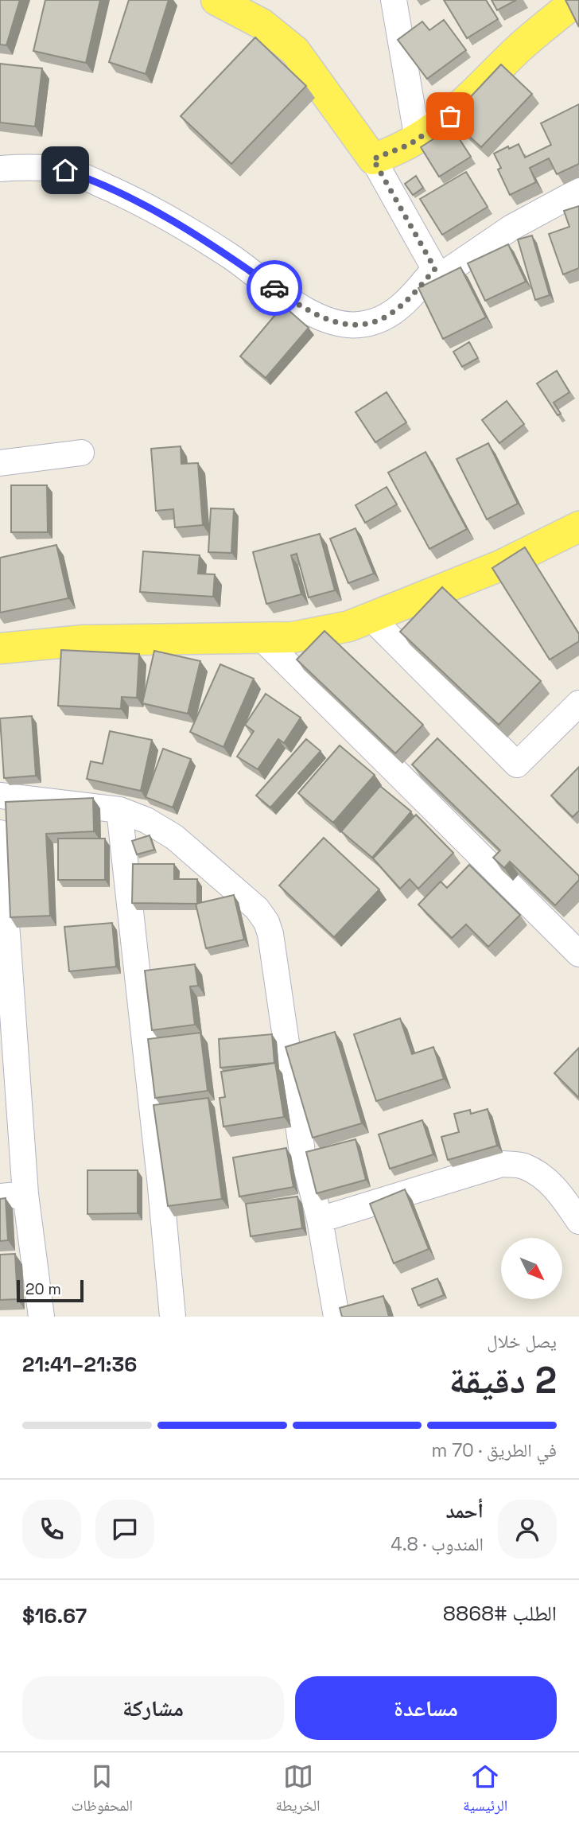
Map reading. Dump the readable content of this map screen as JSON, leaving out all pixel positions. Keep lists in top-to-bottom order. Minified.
{"scale_bar":"20 m","north":"bottom right","page":{"scale":"20 m","heading":["2 دقيقة","يصل خلال","21:36–21:41"],"panel":["أحمد","المندوب · 4.8","الطلب #8868","$16.67"],"bar":"في الطريق · 70 m","buttons":["مساعدة","مشاركة"],"tabs":["الرئيسية","الخريطة","المحفوظات"]}}
